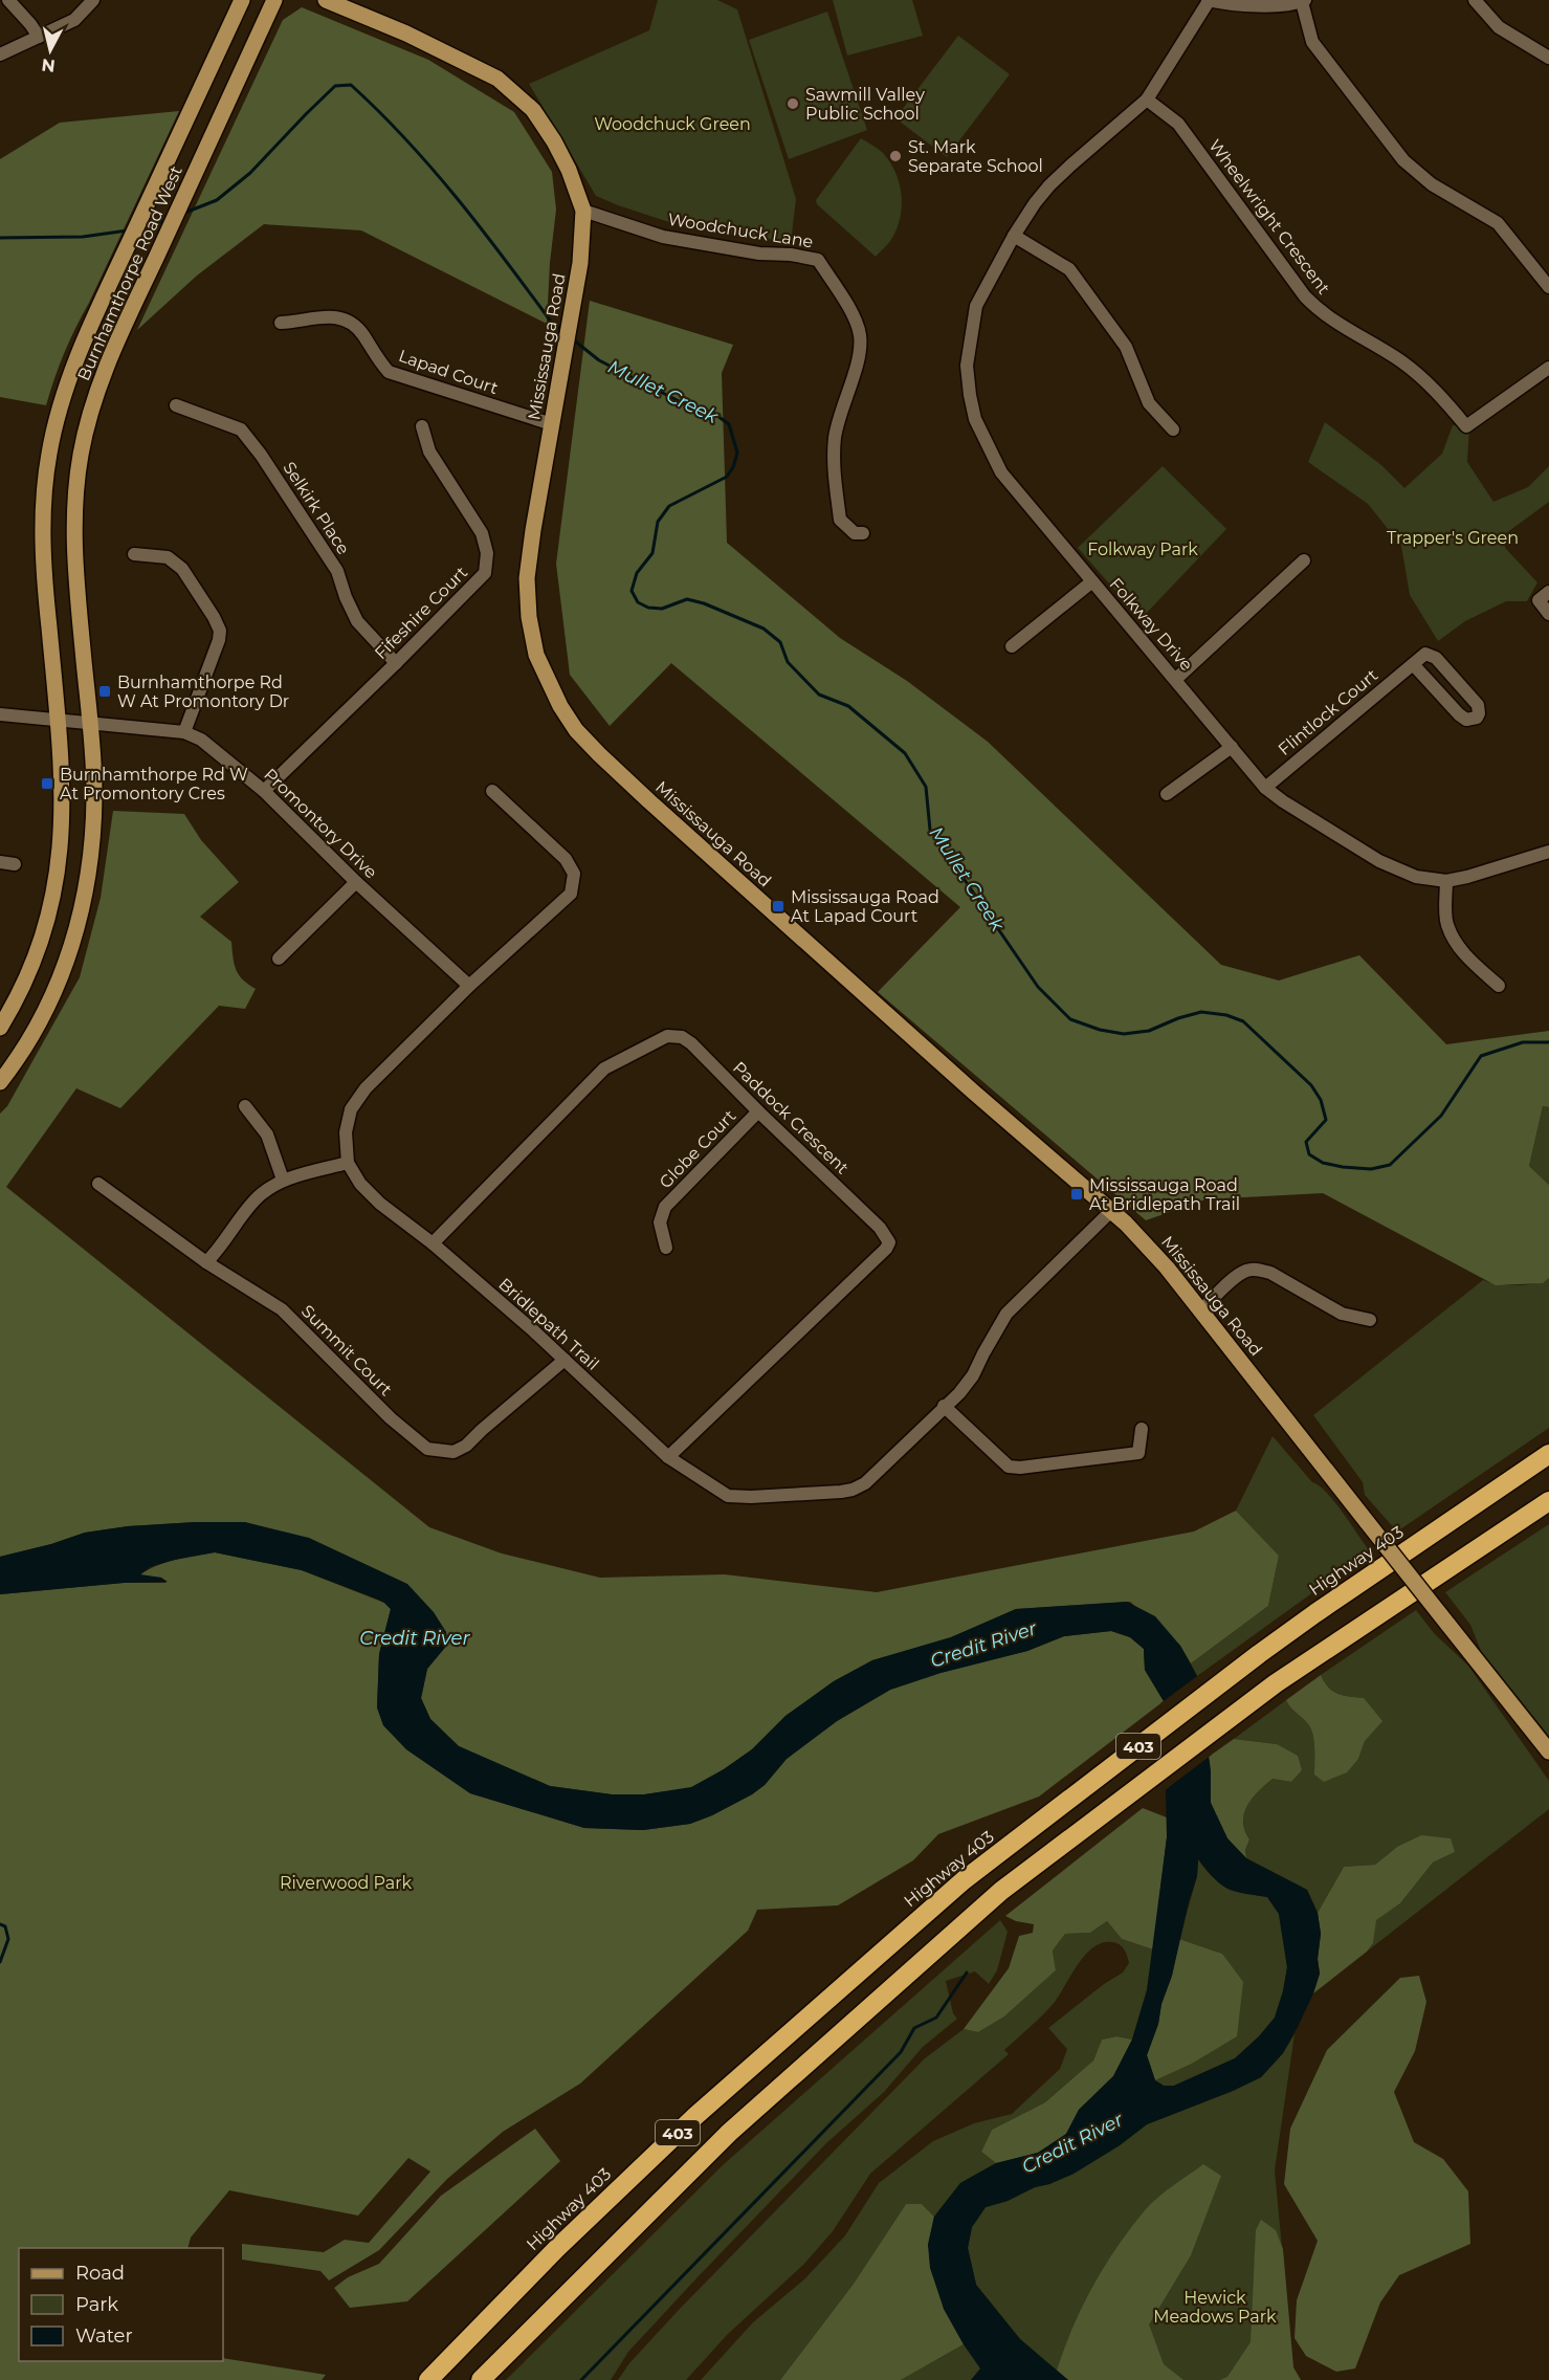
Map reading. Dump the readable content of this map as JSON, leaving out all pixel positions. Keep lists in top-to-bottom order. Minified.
{"streets":{"highway":["Highway 403","403"],"main road":["Burnhamthorpe Road West","Mississauga Road"],"street":["Wheelwright Crescent","Woodchuck Lane","Lapad Court","Selkirk Place","Fifeshire Court","Folkway Drive","Flintlock Court","Promontory Drive","Paddock Crescent","Globe Court","Bridlepath Trail","Summit Court"]},"crossings":[["Wheelwright Crescent","Folkway Drive"],["Woodchuck Lane","Mississauga Road"],["Burnhamthorpe Road West","Promontory Drive"],["Mississauga Road","Lapad Court"],["Mississauga Road","Bridlepath Trail"],["Selkirk Place","Fifeshire Court"],["Fifeshire Court","Promontory Drive"],["Folkway Drive","Flintlock Court"],["Paddock Crescent","Globe Court"],["Paddock Crescent","Bridlepath Trail"],["Bridlepath Trail","Summit Court"]],"water":["Mullet Creek","Credit River"],"parks":["Woodchuck Green","Trapper's Green","Folkway Park","Riverwood Park","Hewick Meadows Park"],"places":{"other":["Sawmill Valley Public School","St. Mark Separate School"],"transit":["Burnhamthorpe Rd W At Promontory Dr","Burnhamthorpe Rd W At Promontory Cres","Mississauga Road At Lapad Court","Mississauga Road At Bridlepath Trail"]},"legend":["Road","Park","Water"],"north":"bottom"}
